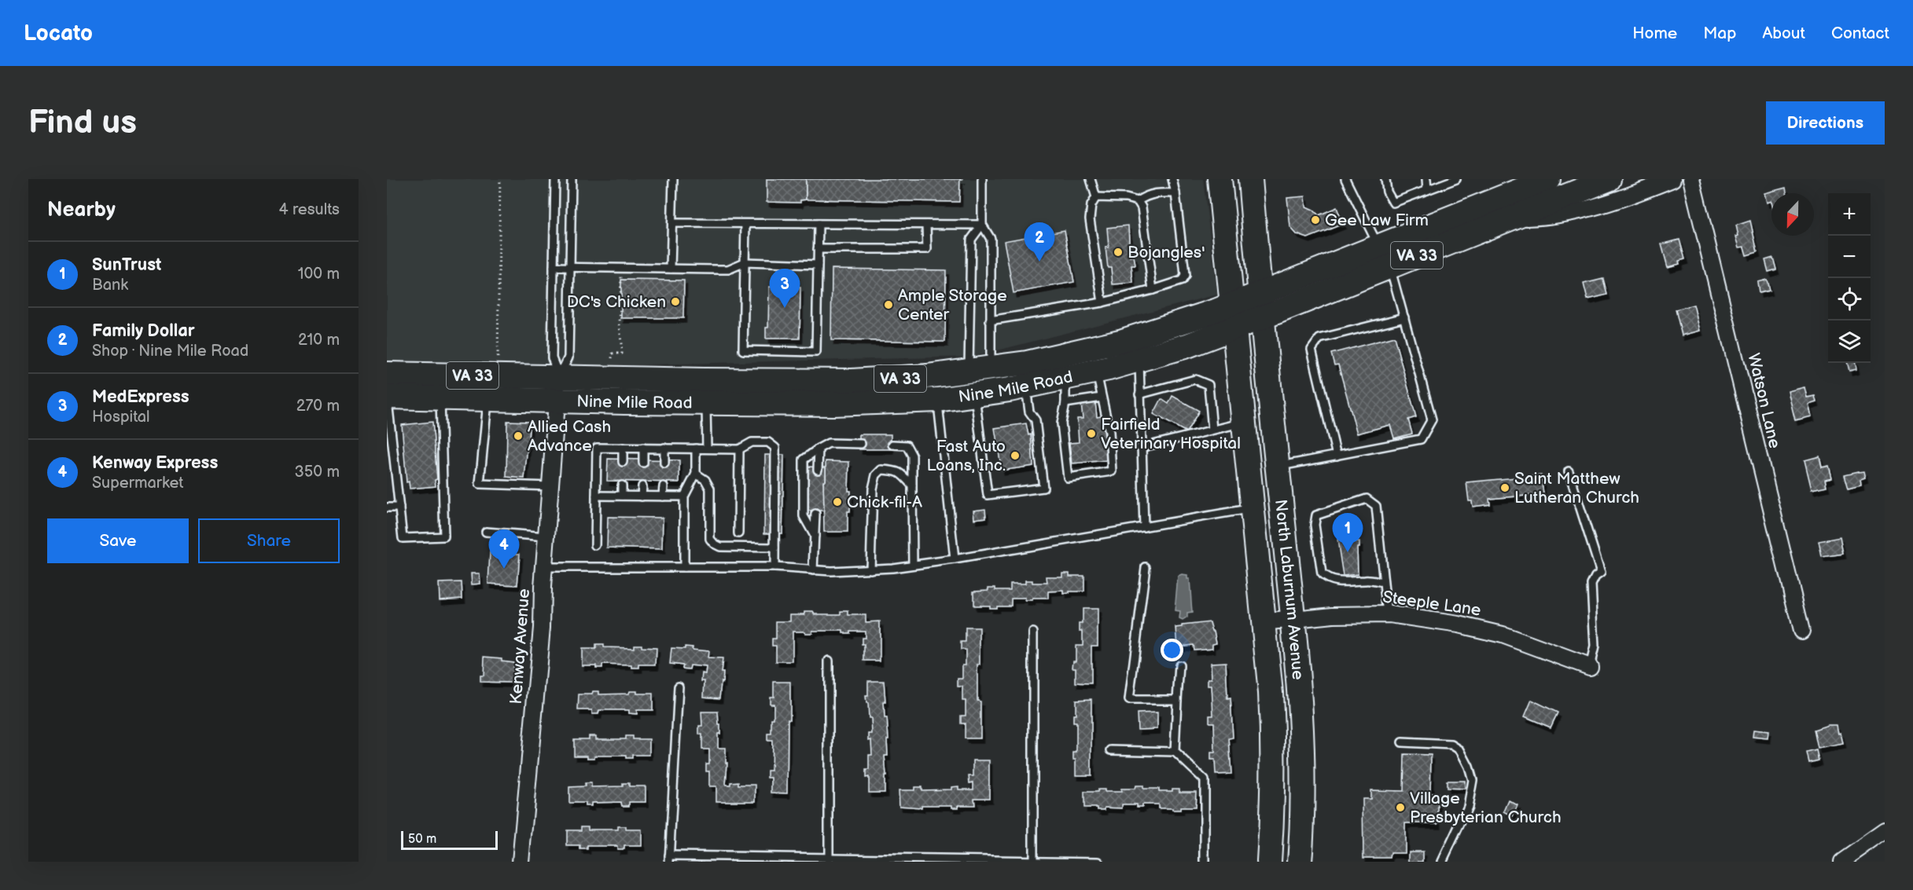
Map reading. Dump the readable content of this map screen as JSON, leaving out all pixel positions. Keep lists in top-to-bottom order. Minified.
{"streets":{"main road":["VA 33","Nine Mile Road","North Laburnum Avenue"],"street":["Watson Lane","Steeple Lane","Kenway Avenue"]},"crossings":[["Nine Mile Road","North Laburnum Avenue"],["Nine Mile Road","Kenway Avenue"],["North Laburnum Avenue","Steeple Lane"]],"places":["Gee Law Firm","Bojangles'","DC's Chicken","Ample Storage Center","Fairfield Veterinary Hospital","Allied Cash Advance","Fast Auto Loans, Inc.","Saint Matthew Lutheran Church","Chick-fil-A","Village Presbyterian Church"],"scale_bar":"50 m","north":"bottom","page":{"header":"Locato","nav":["Home","Map","About","Contact"],"buttons":["Directions",["Save","Share"]],"title":"Find us","heading":["Nearby","4 results"],"map_buttons":["+","−"],"pins":["2","3","1","4"],"list":[{"mark":"1","name":"SunTrust","note":"Bank","value":"100 m"},{"mark":"2","name":"Family Dollar","note":"Shop · Nine Mile Road","value":"210 m"},{"mark":"3","name":"MedExpress","note":"Hospital","value":"270 m"},{"mark":"4","name":"Kenway Express","note":"Supermarket","value":"350 m"}],"scale":"50 m"}}
